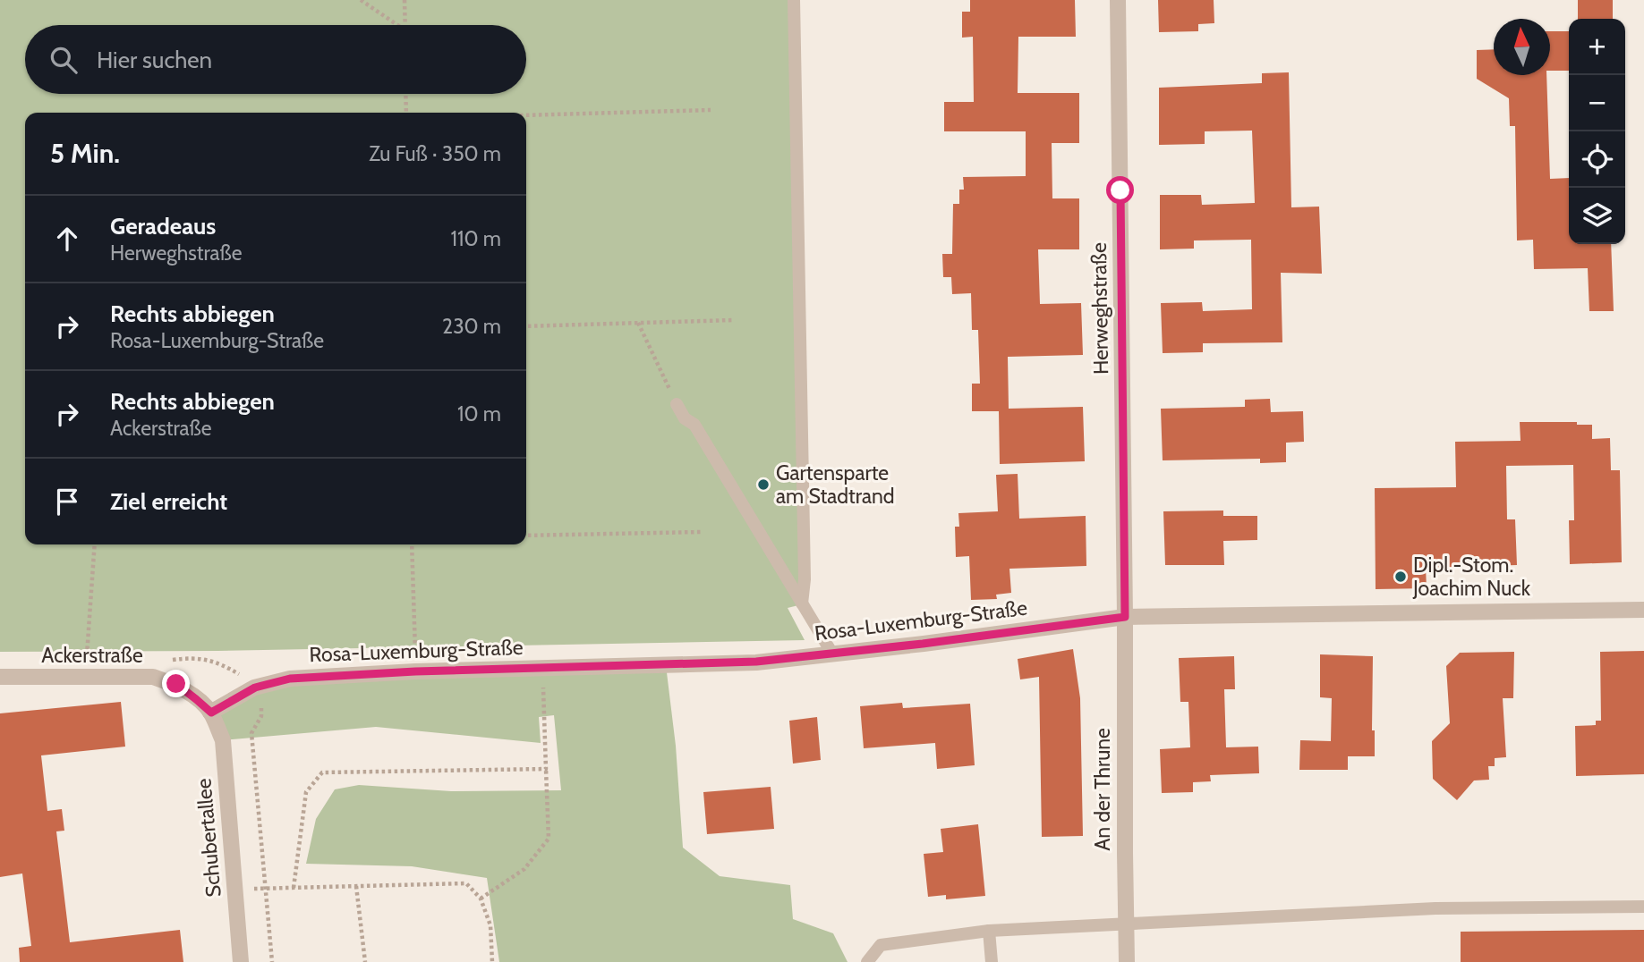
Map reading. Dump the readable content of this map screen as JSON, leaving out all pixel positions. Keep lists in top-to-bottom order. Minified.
{"streets":{"street":["Herweghstraße","Rosa-Luxemburg-Straße","Ackerstraße","An der Thrune","Schubertallee"]},"crossings":[["Herweghstraße","Rosa-Luxemburg-Straße"],["Herweghstraße","An der Thrune"],["Rosa-Luxemburg-Straße","Ackerstraße"],["Rosa-Luxemburg-Straße","An der Thrune"],["Rosa-Luxemburg-Straße","Schubertallee"],["Ackerstraße","Schubertallee"]],"places":["Gartensparte am Stadtrand","Dipl.-Stom. Joachim Nuck"],"north":"top","page":{"map_buttons":["+","−"],"search":"Hier suchen","heading":["5 Min.","Zu Fuß · 350 m"],"list":[["Geradeaus","Herweghstraße","110 m"],["Rechts abbiegen","Rosa-Luxemburg-Straße","230 m"],["Rechts abbiegen","Ackerstraße","10 m"],"Ziel erreicht"]}}
